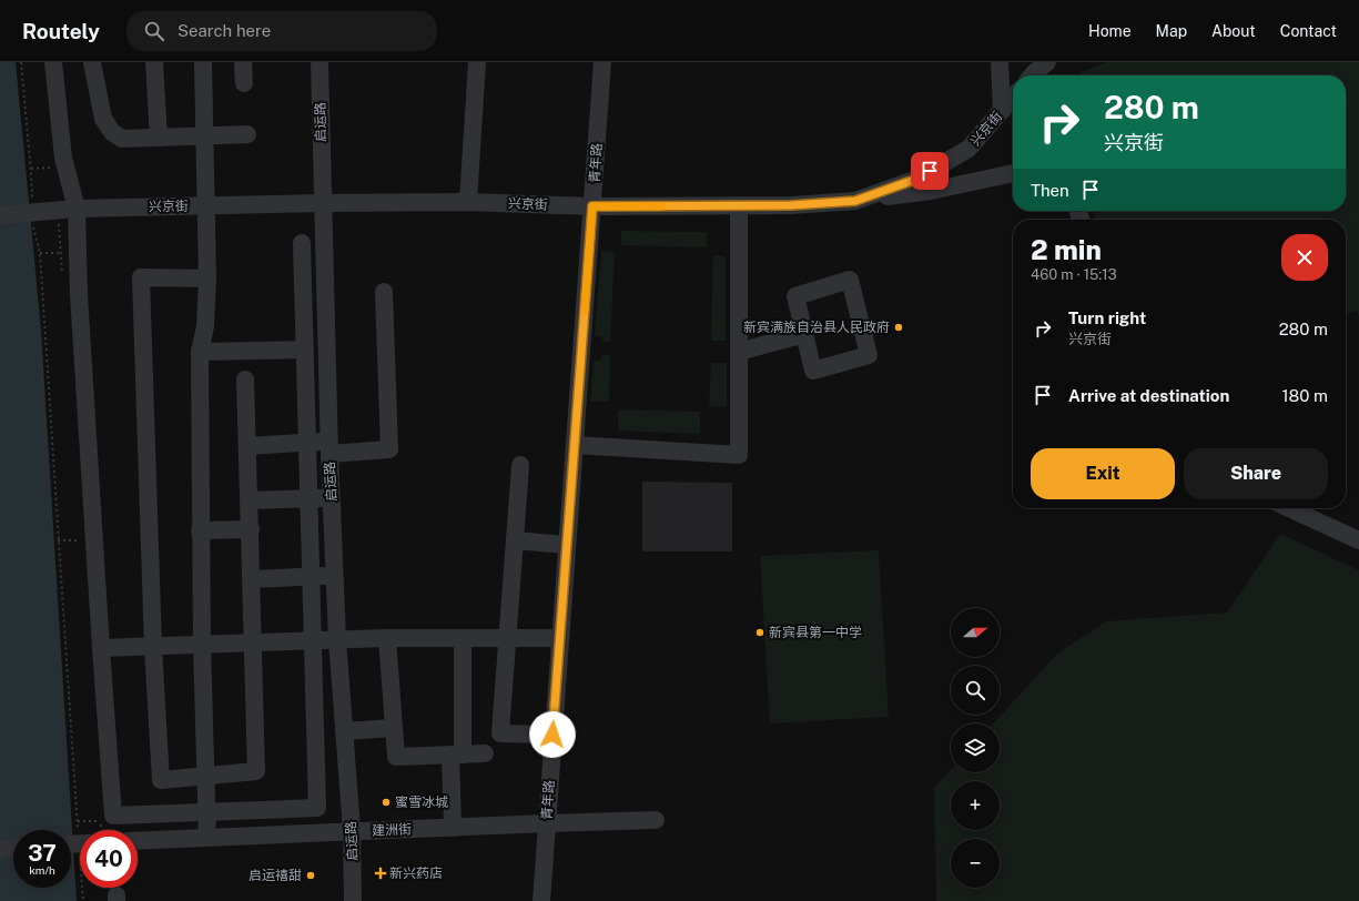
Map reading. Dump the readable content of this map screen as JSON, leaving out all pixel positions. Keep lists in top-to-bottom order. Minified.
{"streets":{"street":["启运路","兴京街","青年路","建洲街"]},"crossings":[["启运路","兴京街"],["启运路","建洲街"],["兴京街","青年路"],["青年路","建洲街"]],"places":{"other":["新宾满族自治县人民政府","新宾县第一中学","蜜雪冰城","启运禧甜"],"health":["新兴药店"]},"north":"right","page":{"header":"Routely","search":"Search here","nav":["Home","Map","About","Contact"],"turn":["280 m","兴京街"],"then":"Then","heading":["2 min","460 m · 15:13"],"list":[{"name":"Turn right","note":"兴京街","value":"280 m"},{"name":"Arrive at destination","value":"180 m"}],"buttons":["Exit","Share"],"map_buttons":["+","−"],"speed":"37 km/h","limit":"40"}}
